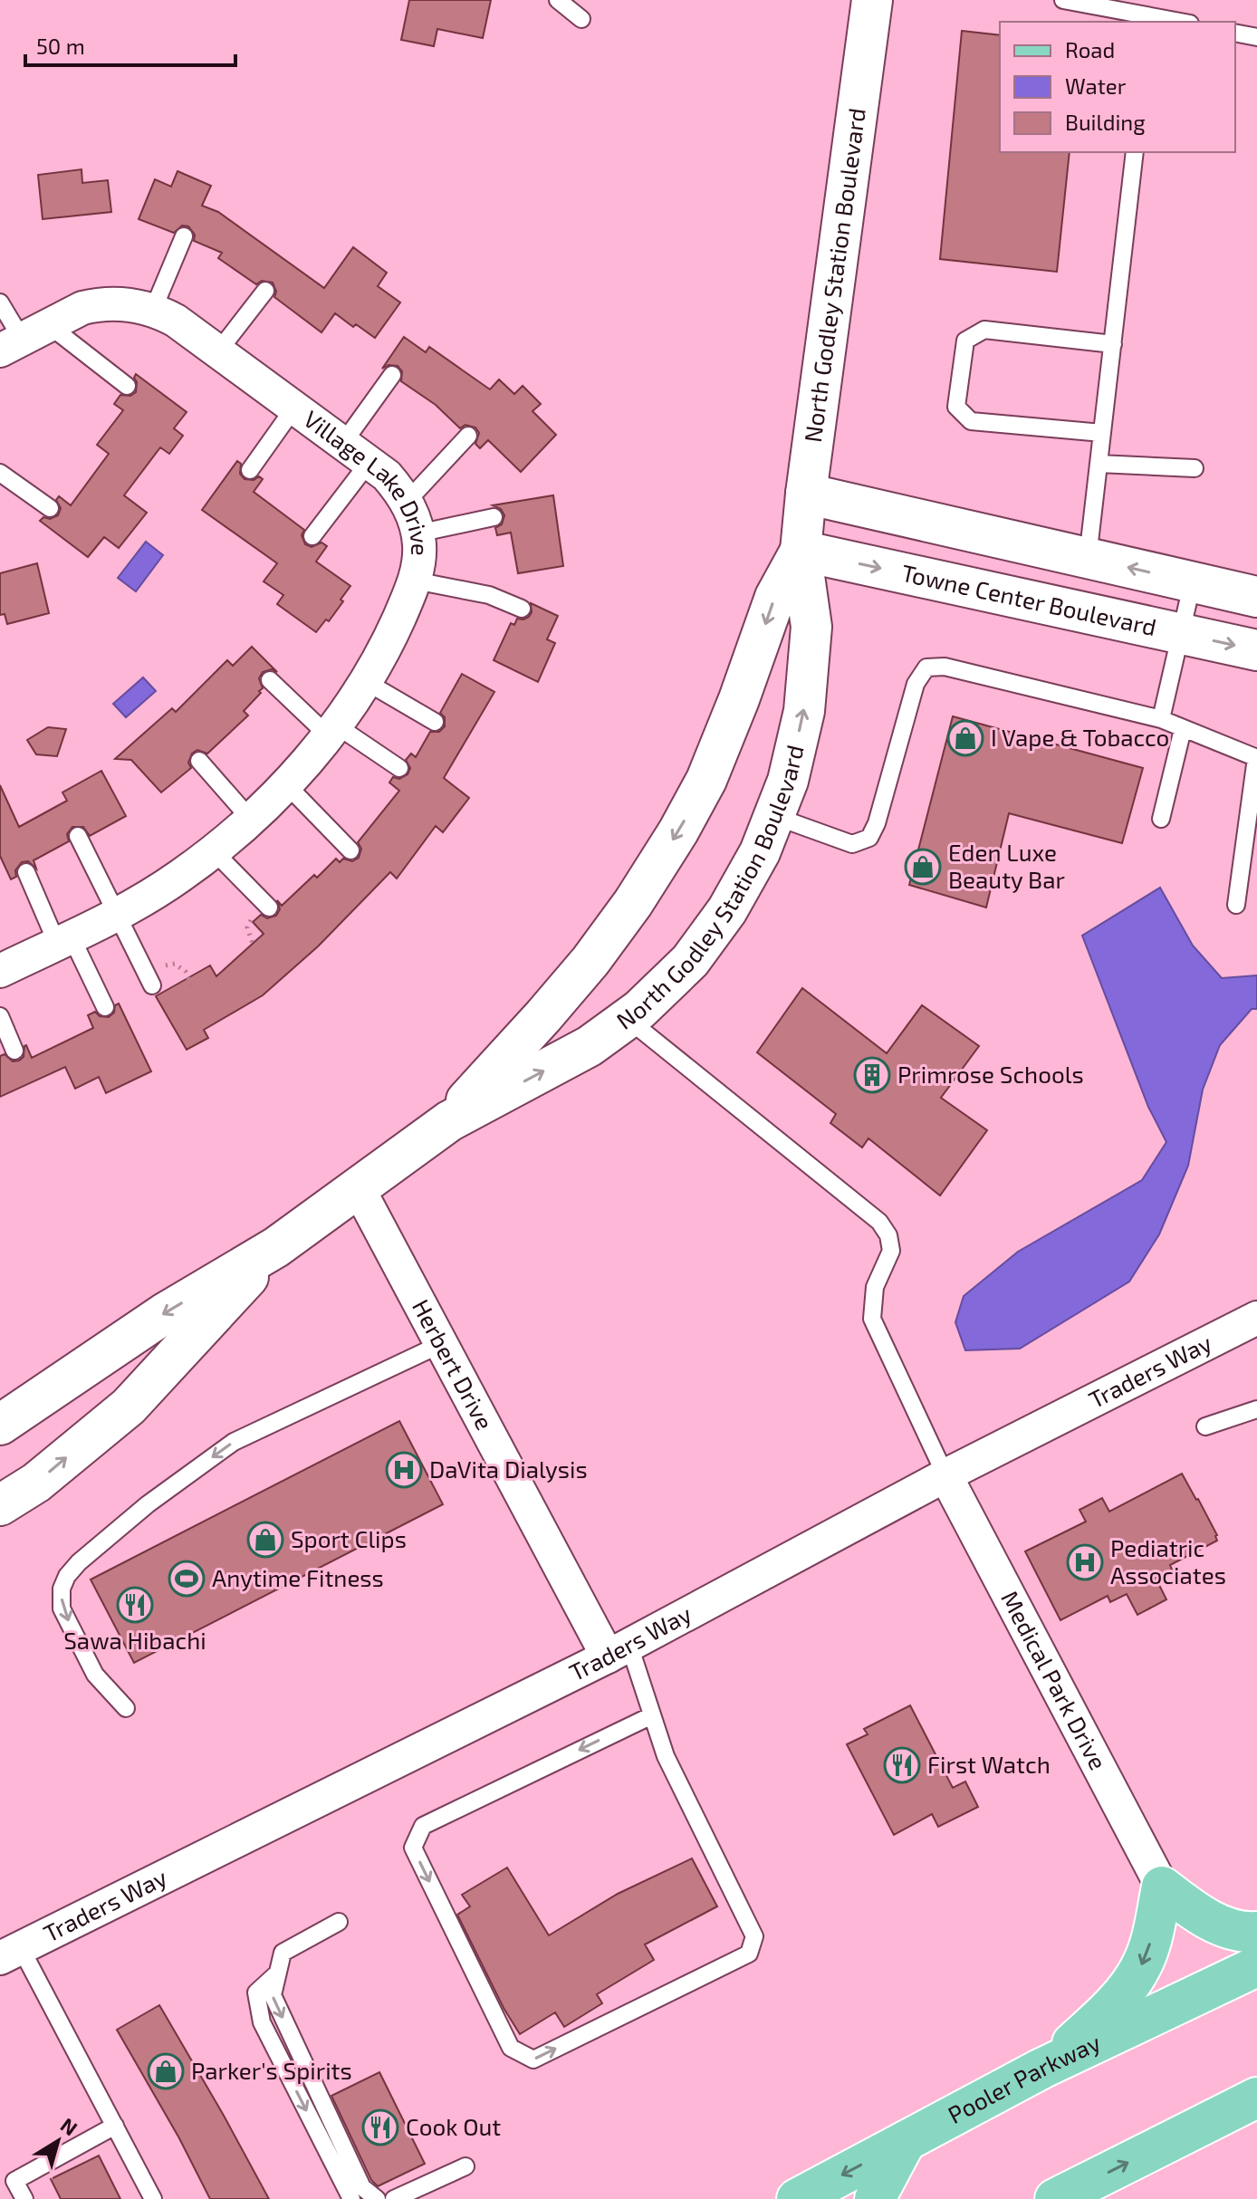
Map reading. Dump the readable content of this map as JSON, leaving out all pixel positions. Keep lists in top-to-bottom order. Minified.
{"streets":{"main road":["Pooler Parkway"],"street":["North Godley Station Boulevard","Village Lake Drive","Towne Center Boulevard","Herbert Drive","Traders Way","Medical Park Drive"]},"crossings":[["North Godley Station Boulevard","Towne Center Boulevard"],["North Godley Station Boulevard","Herbert Drive"],["Herbert Drive","Traders Way"],["Traders Way","Medical Park Drive"]],"places":{"shop":["I Vape & Tobacco","Eden Luxe Beauty Bar","Sport Clips","Parker's Spirits"],"building":["Primrose Schools"],"hospital":["DaVita Dialysis","Pediatric Associates"],"sports":["Anytime Fitness"],"restaurant":["Sawa Hibachi","First Watch","Cook Out"]},"legend":["Road","Water","Building"],"scale_bar":"50 m","north":"top right"}
